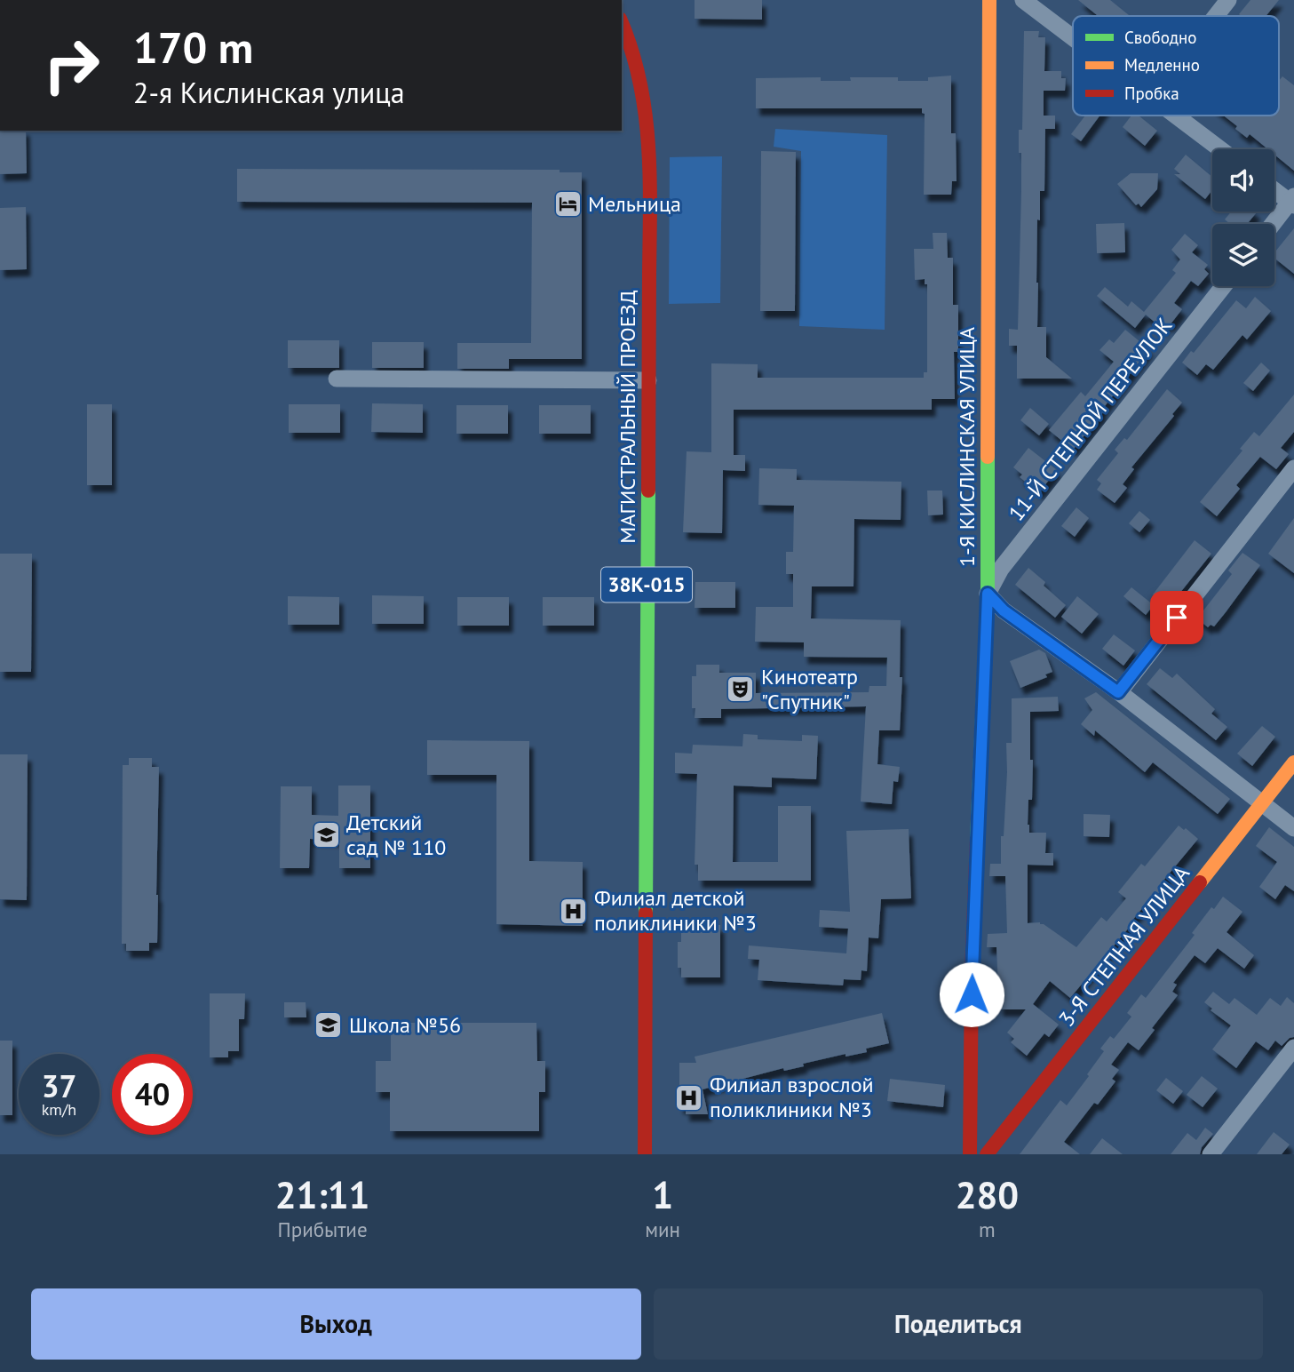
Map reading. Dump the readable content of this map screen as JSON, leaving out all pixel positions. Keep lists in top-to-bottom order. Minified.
{"streets":{"street":["МАГИСТРАЛЬНЫЙ ПРОЕЗД","11-Й СТЕПНОЙ ПЕРЕУЛОК","1-Я КИСЛИНСКАЯ УЛИЦА","38К-015","3-Я СТЕПНАЯ УЛИЦА"]},"crossings":[["11-Й СТЕПНОЙ ПЕРЕУЛОК","1-Я КИСЛИНСКАЯ УЛИЦА"]],"places":{"hotel":["Мельница"],"theatre":["Кинотеатр \"Спутник\""],"school or university":["Детский сад № 110","Школа №56"],"hospital":["Филиал детской поликлиники №3","Филиал взрослой поликлиники №3"]},"legend":["Свободно","Медленно","Пробка"],"page":{"turn":["170 m","2-я Кислинская улица"],"speed":"37 km/h","limit":"40","eta":["21:11","Прибытие","1","мин","280","m"],"buttons":["Выход","Поделиться"]}}
